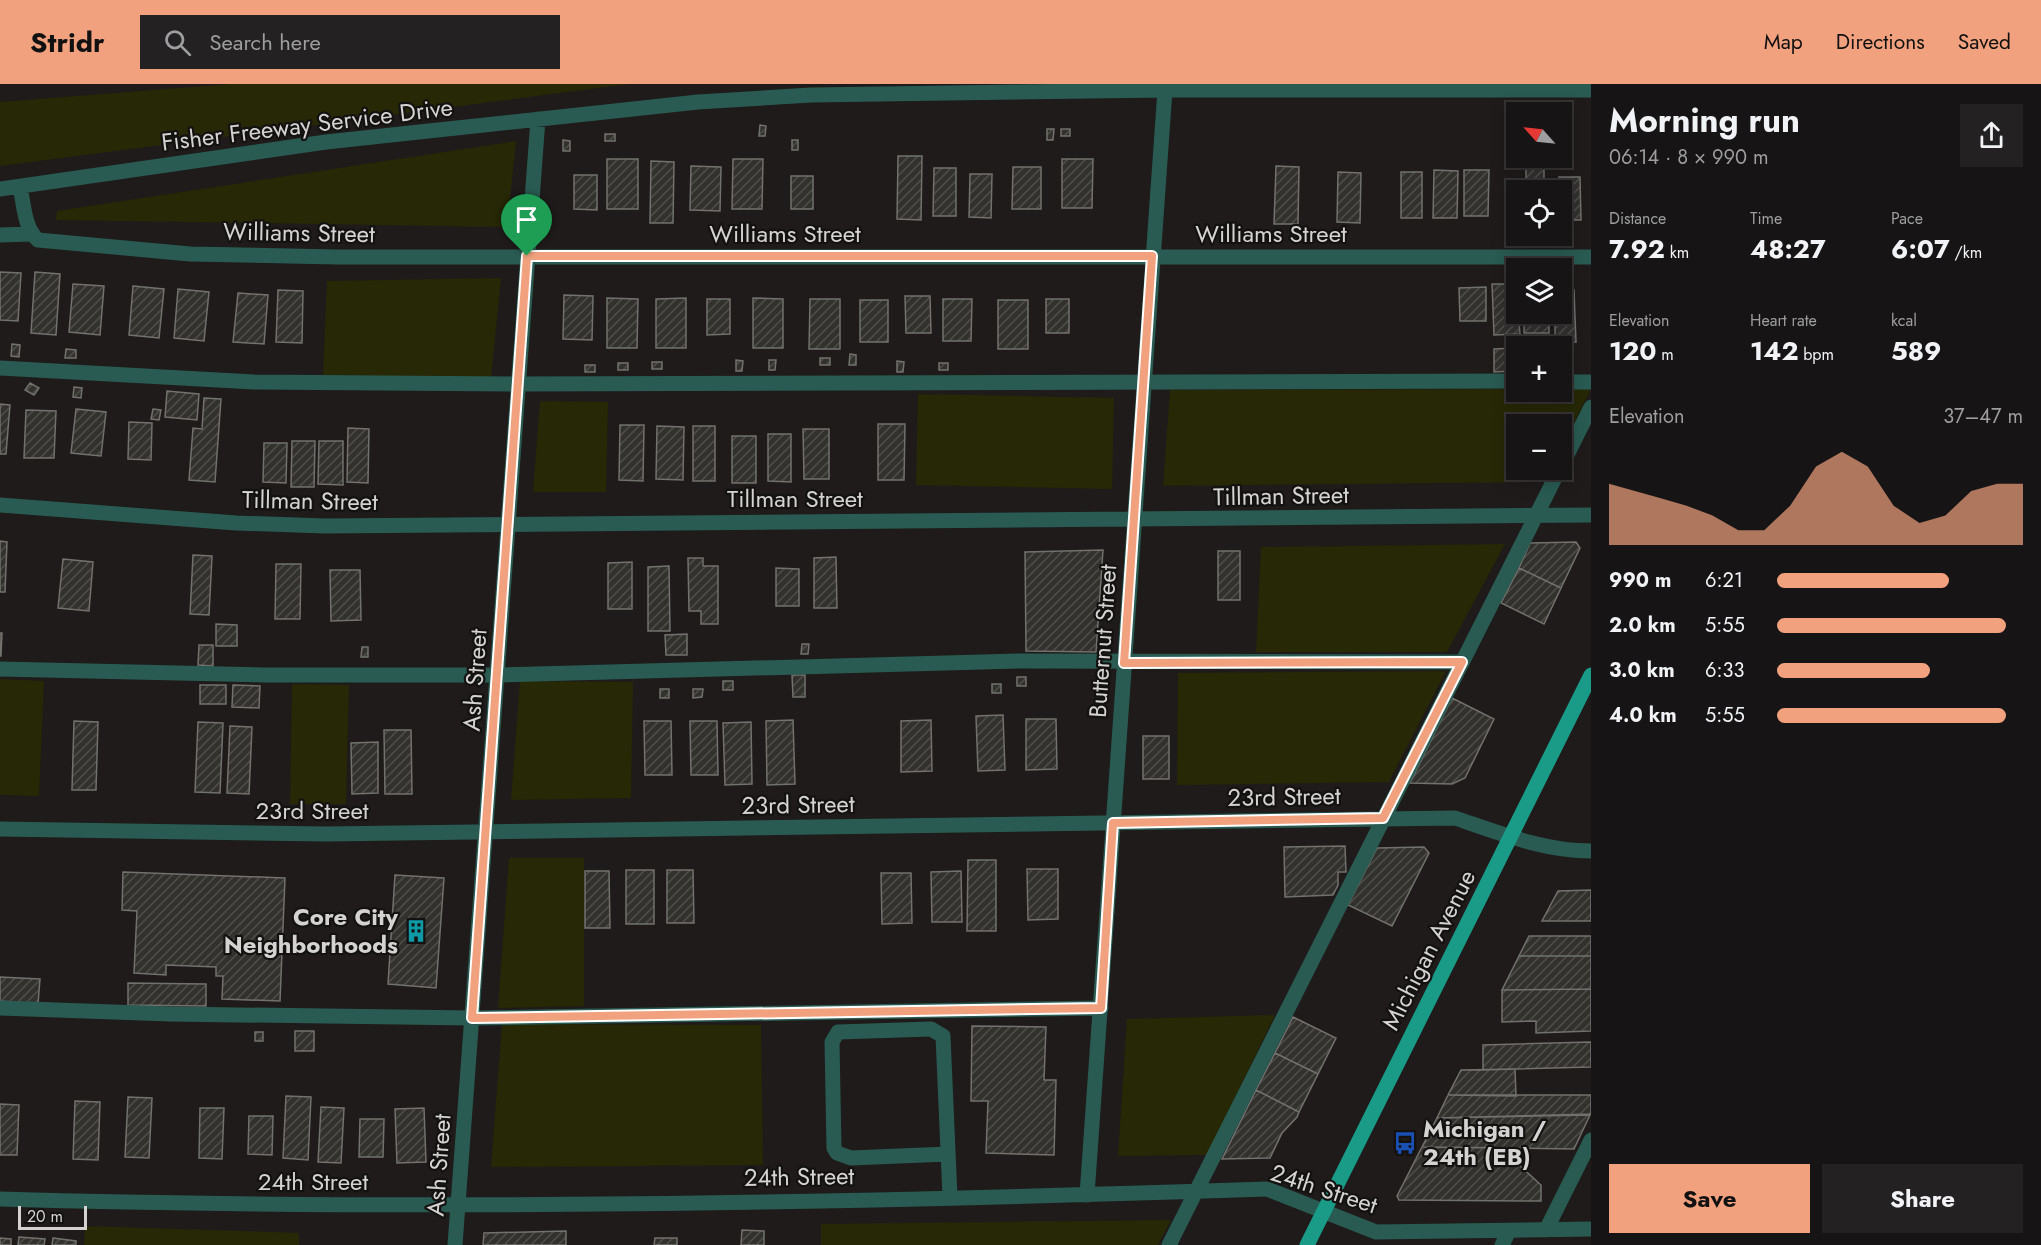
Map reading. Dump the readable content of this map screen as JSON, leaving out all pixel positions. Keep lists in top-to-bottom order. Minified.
{"streets":{"main road":["Michigan Avenue"],"street":["Fisher Freeway Service Drive","Williams Street","Tillman Street","Butternut Street","Ash Street","23rd Street","24th Street"]},"crossings":[["Fisher Freeway Service Drive","Butternut Street"],["Fisher Freeway Service Drive","Ash Street"],["Williams Street","Butternut Street"],["Williams Street","Ash Street"],["Tillman Street","Butternut Street"],["Tillman Street","Ash Street"],["Butternut Street","23rd Street"],["Butternut Street","24th Street"],["Ash Street","23rd Street"],["Ash Street","24th Street"],["23rd Street","Michigan Avenue"],["Michigan Avenue","24th Street"]],"places":{"building":["Core City Neighborhoods"],"bus stop":["Michigan / 24th (EB)"]},"scale_bar":"20 m","north":"top left","page":{"header":"Stridr","search":"Search here","nav":["Map","Directions","Saved"],"heading":["Morning run","06:14 · 8 × 990 m"],"map_buttons":["+","−"],"stats":[["Distance","7.92 km"],["Time","48:27"],["Pace","6:07 /km"],["Elevation","120 m"],["Heart rate","142 bpm"],["kcal","589"]],"chart":["Elevation","37–47 m"],"list":[{"name":"990 m","note":"6:21"},{"name":"2.0 km","note":"5:55"},{"name":"3.0 km","note":"6:33"},{"name":"4.0 km","note":"5:55"}],"buttons":["Save","Share"],"scale":"20 m"}}
